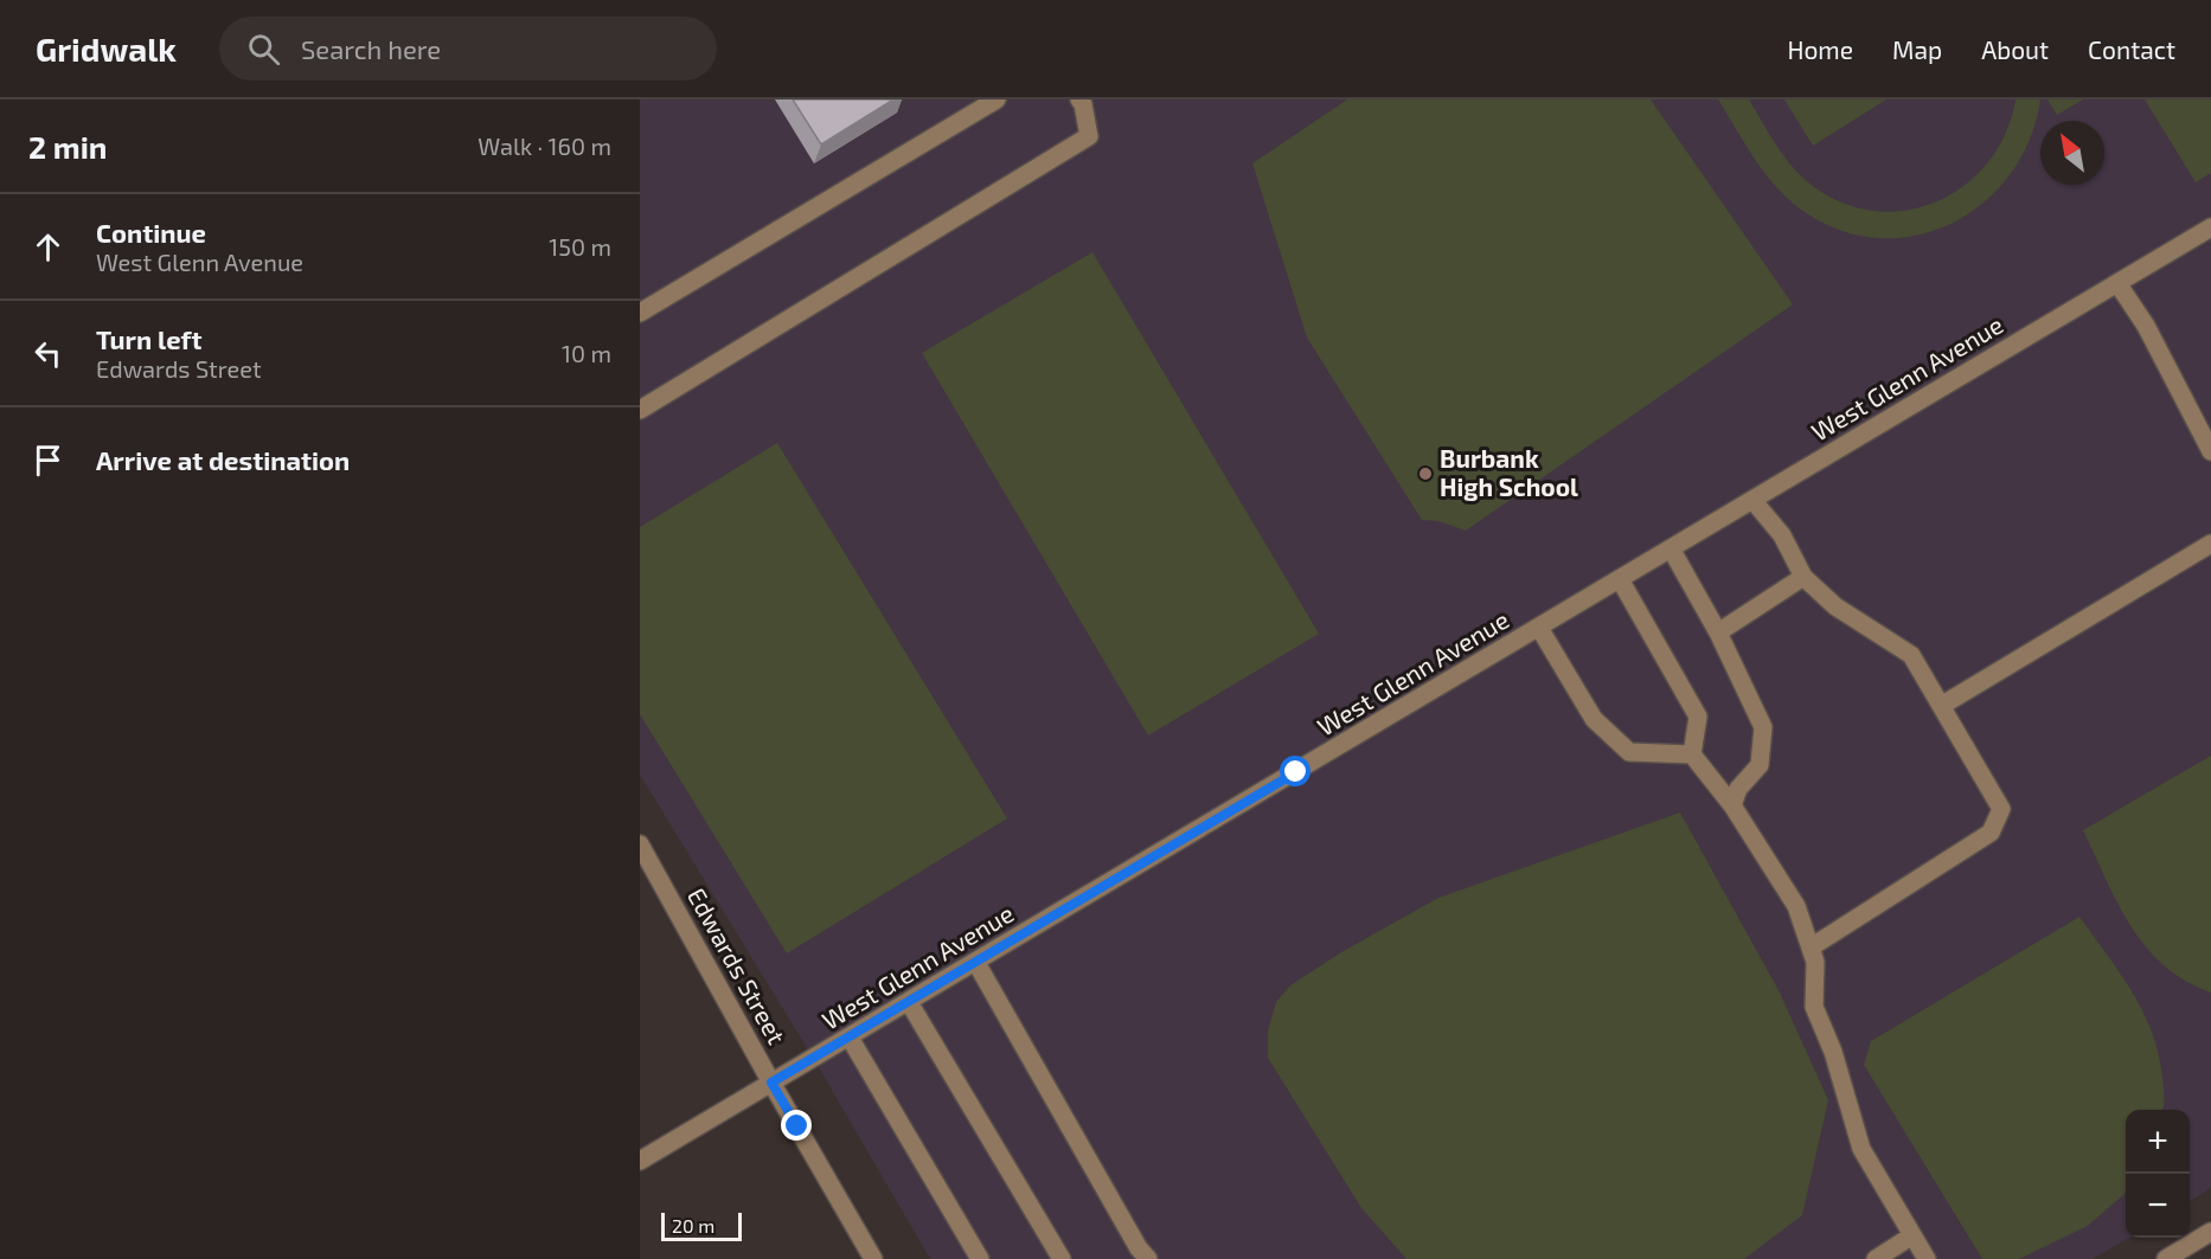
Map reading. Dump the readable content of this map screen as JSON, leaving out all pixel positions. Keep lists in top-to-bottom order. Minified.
{"streets":{"street":["West Glenn Avenue","Edwards Street"]},"crossings":[["West Glenn Avenue","Edwards Street"]],"places":["Burbank High School"],"scale_bar":"20 m","north":"top left","page":{"header":"Gridwalk","search":"Search here","nav":["Home","Map","About","Contact"],"heading":["2 min","Walk · 160 m"],"list":[["Continue","West Glenn Avenue","150 m"],["Turn left","Edwards Street","10 m"],"Arrive at destination"],"map_buttons":["+","−"],"scale":"20 m"}}
